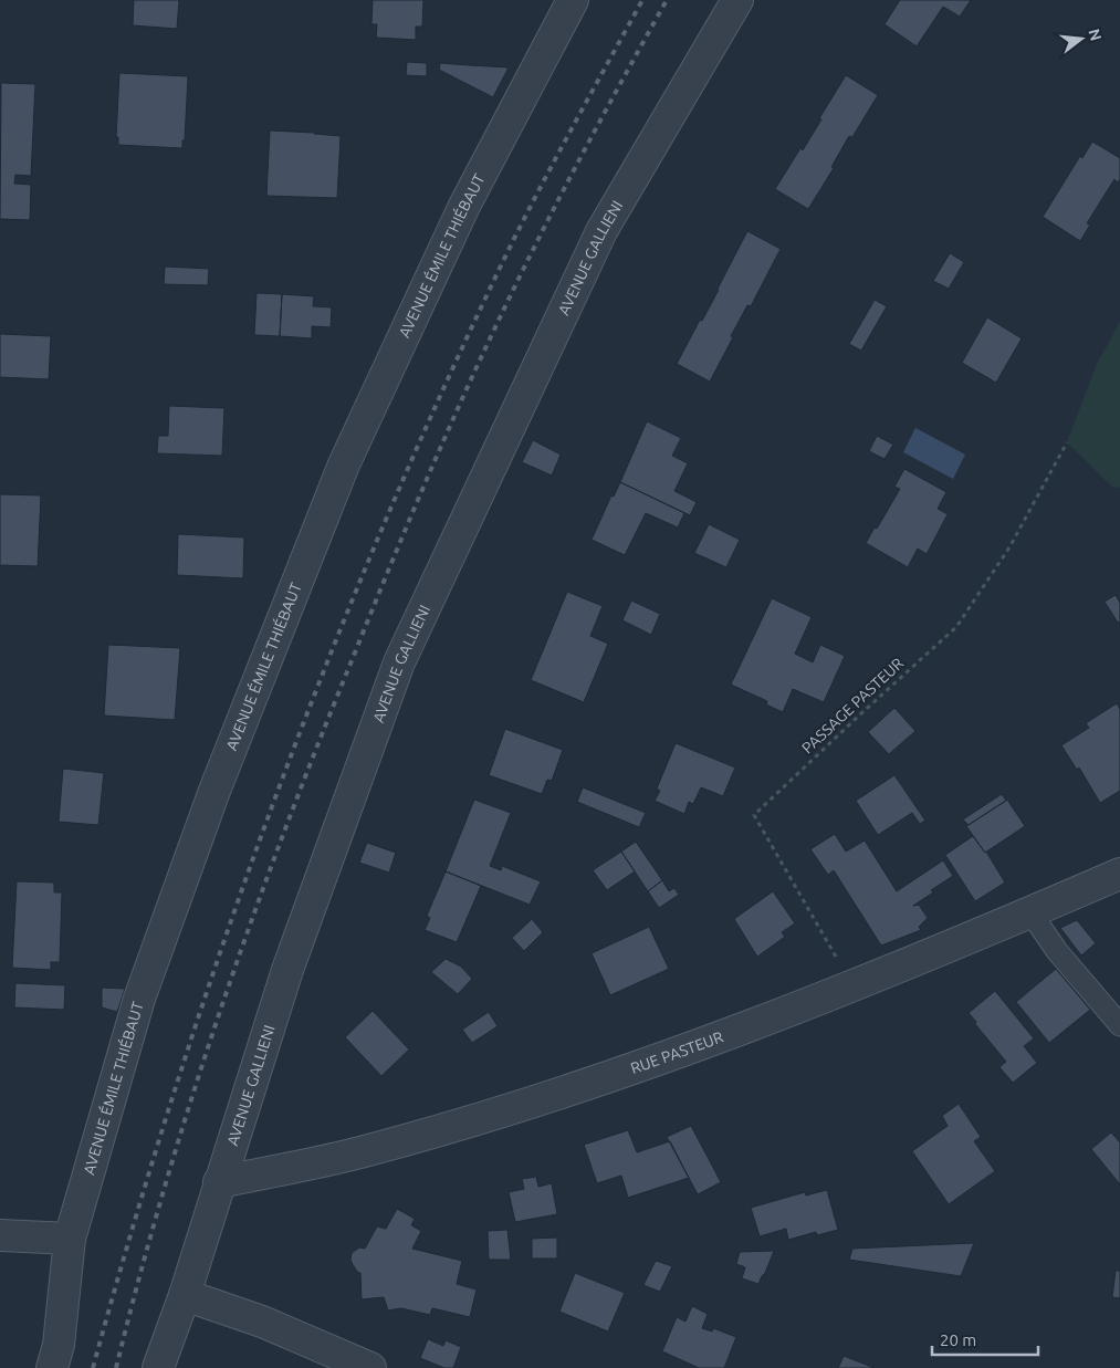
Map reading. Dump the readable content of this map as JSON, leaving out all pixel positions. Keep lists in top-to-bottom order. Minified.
{"streets":{"street":["AVENUE ÉMILE THIÉBAUT","AVENUE GALLIENI","RUE PASTEUR"],"path":["PASSAGE PASTEUR"]},"crossings":[["AVENUE GALLIENI","RUE PASTEUR"],["PASSAGE PASTEUR","RUE PASTEUR"]],"scale_bar":"20 m","north":"right"}
